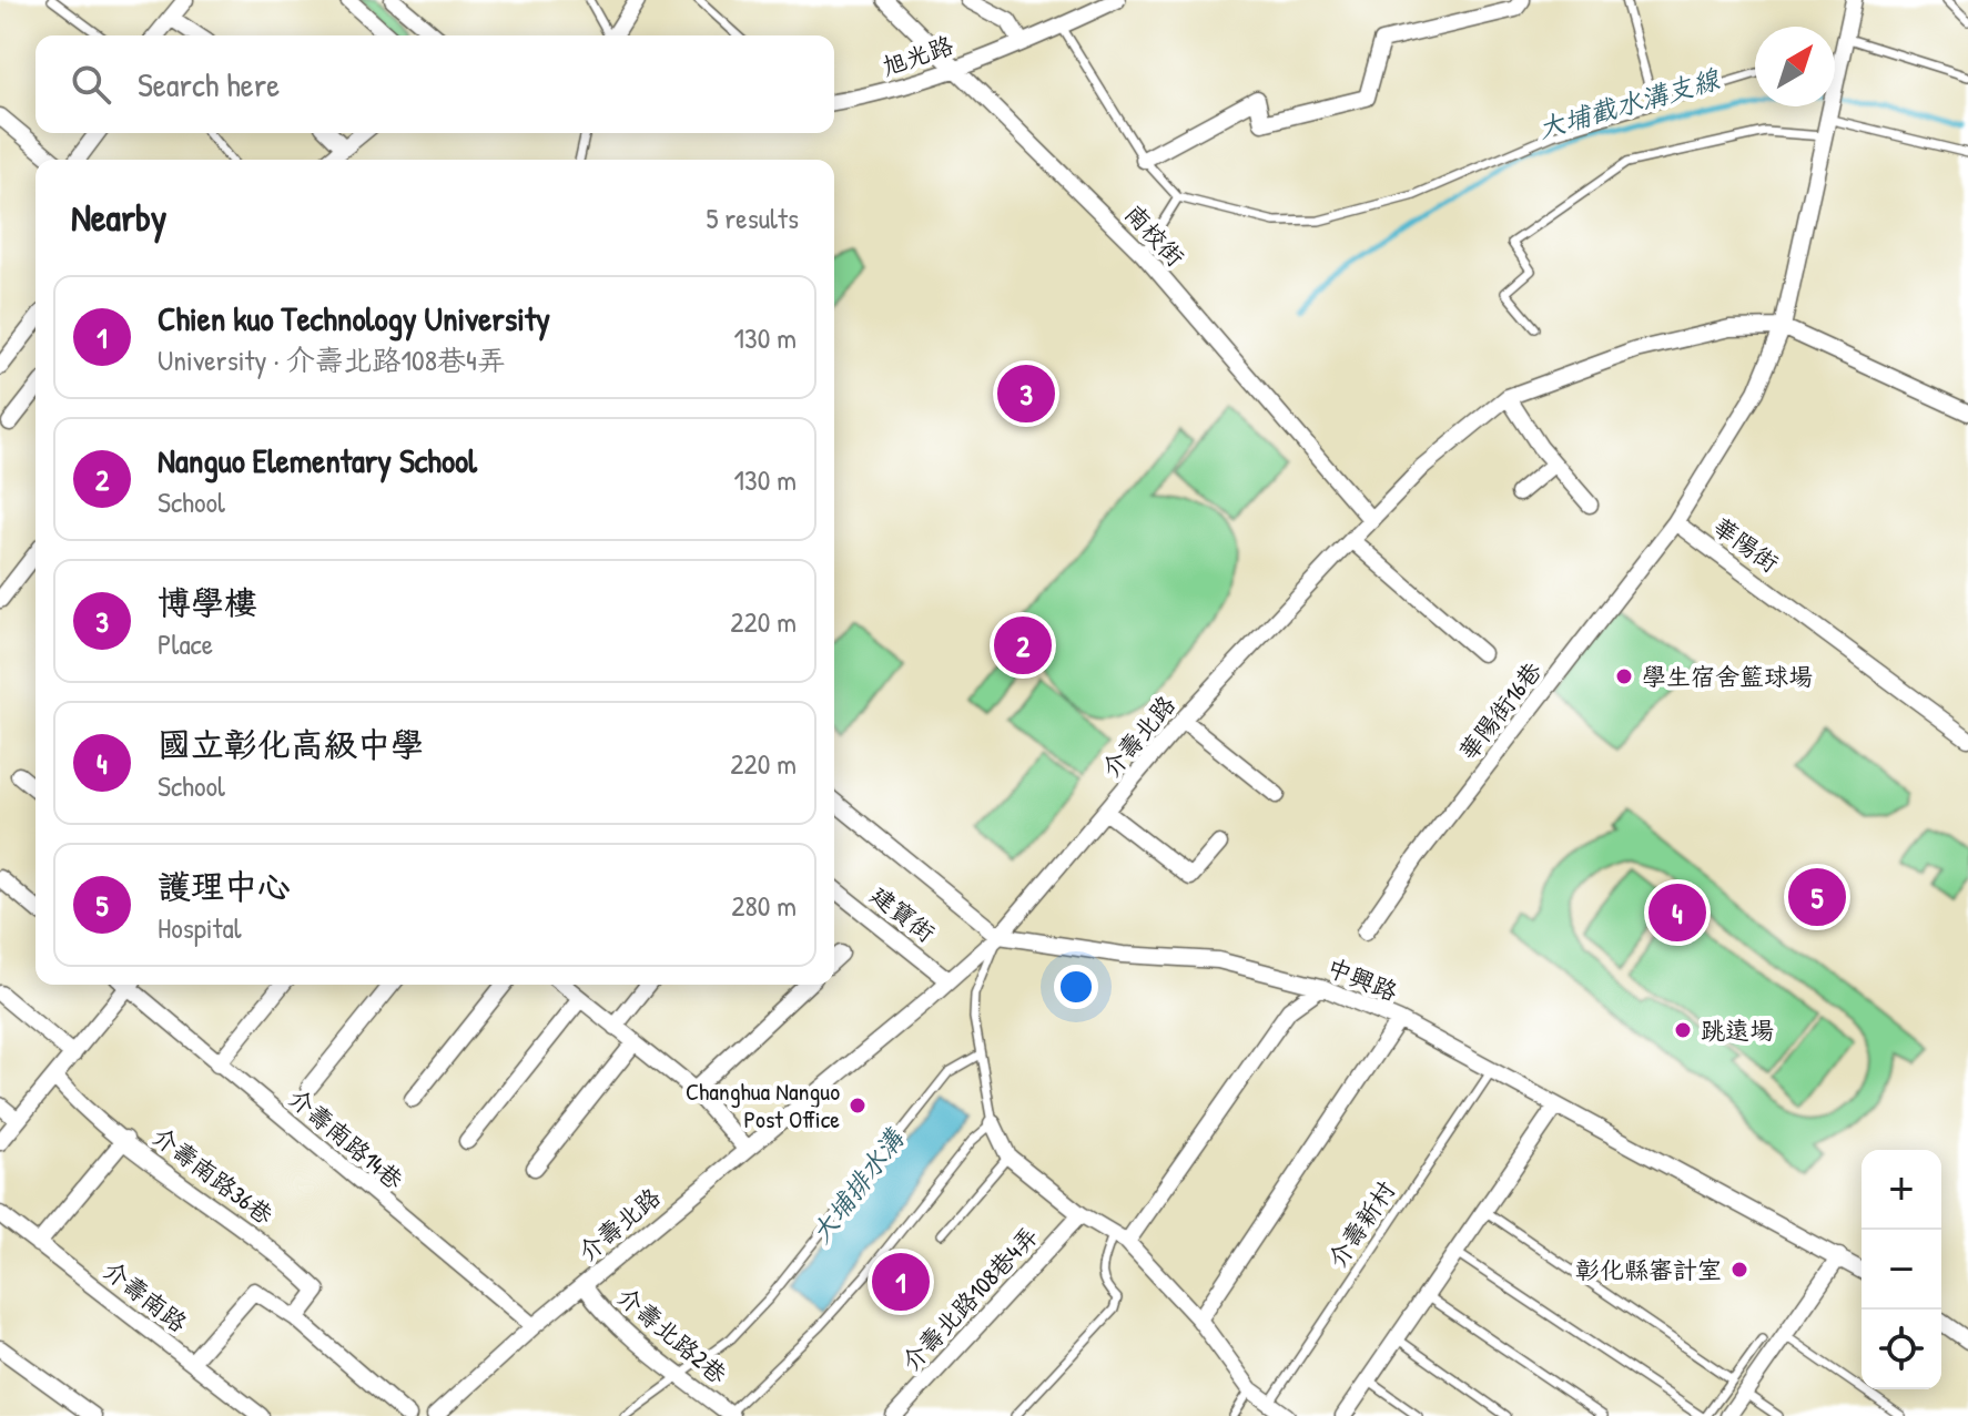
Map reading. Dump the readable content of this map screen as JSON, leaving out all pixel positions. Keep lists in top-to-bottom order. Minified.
{"streets":{"street":["旭光路","南校街","華陽街","華陽街16巷","介壽北路","建寶街","中興路","介壽南路14巷","介壽南路36巷","介壽南路","介壽北路108巷4弄","介壽北路2巷"],"lane":["介壽新村"]},"crossings":[["旭光路","南校街"],["南校街","介壽北路"],["華陽街","華陽街16巷"],["華陽街","介壽北路"],["介壽北路","建寶街"],["介壽北路","中興路"],["介壽北路","介壽北路2巷"],["中興路","介壽新村"]],"water":["大埔截水溝支線","大埔排水溝"],"places":["學生宿舍籃球場","跳遠場","Changhua Nanguo Post Office","彰化縣審計室"],"north":"top right","page":{"search":"Search here","heading":["Nearby","5 results"],"list":[{"mark":"1","name":"Chien kuo Technology University","note":"University · 介壽北路108巷4弄","value":"130 m"},{"mark":"2","name":"Nanguo Elementary School","note":"School","value":"130 m"},{"mark":"3","name":"博學樓","note":"Place","value":"220 m"},{"mark":"4","name":"國立彰化高級中學","note":"School","value":"220 m"},{"mark":"5","name":"護理中心","note":"Hospital","value":"280 m"}],"pins":["3","2","5","4","1"],"map_buttons":["+","−"]}}
